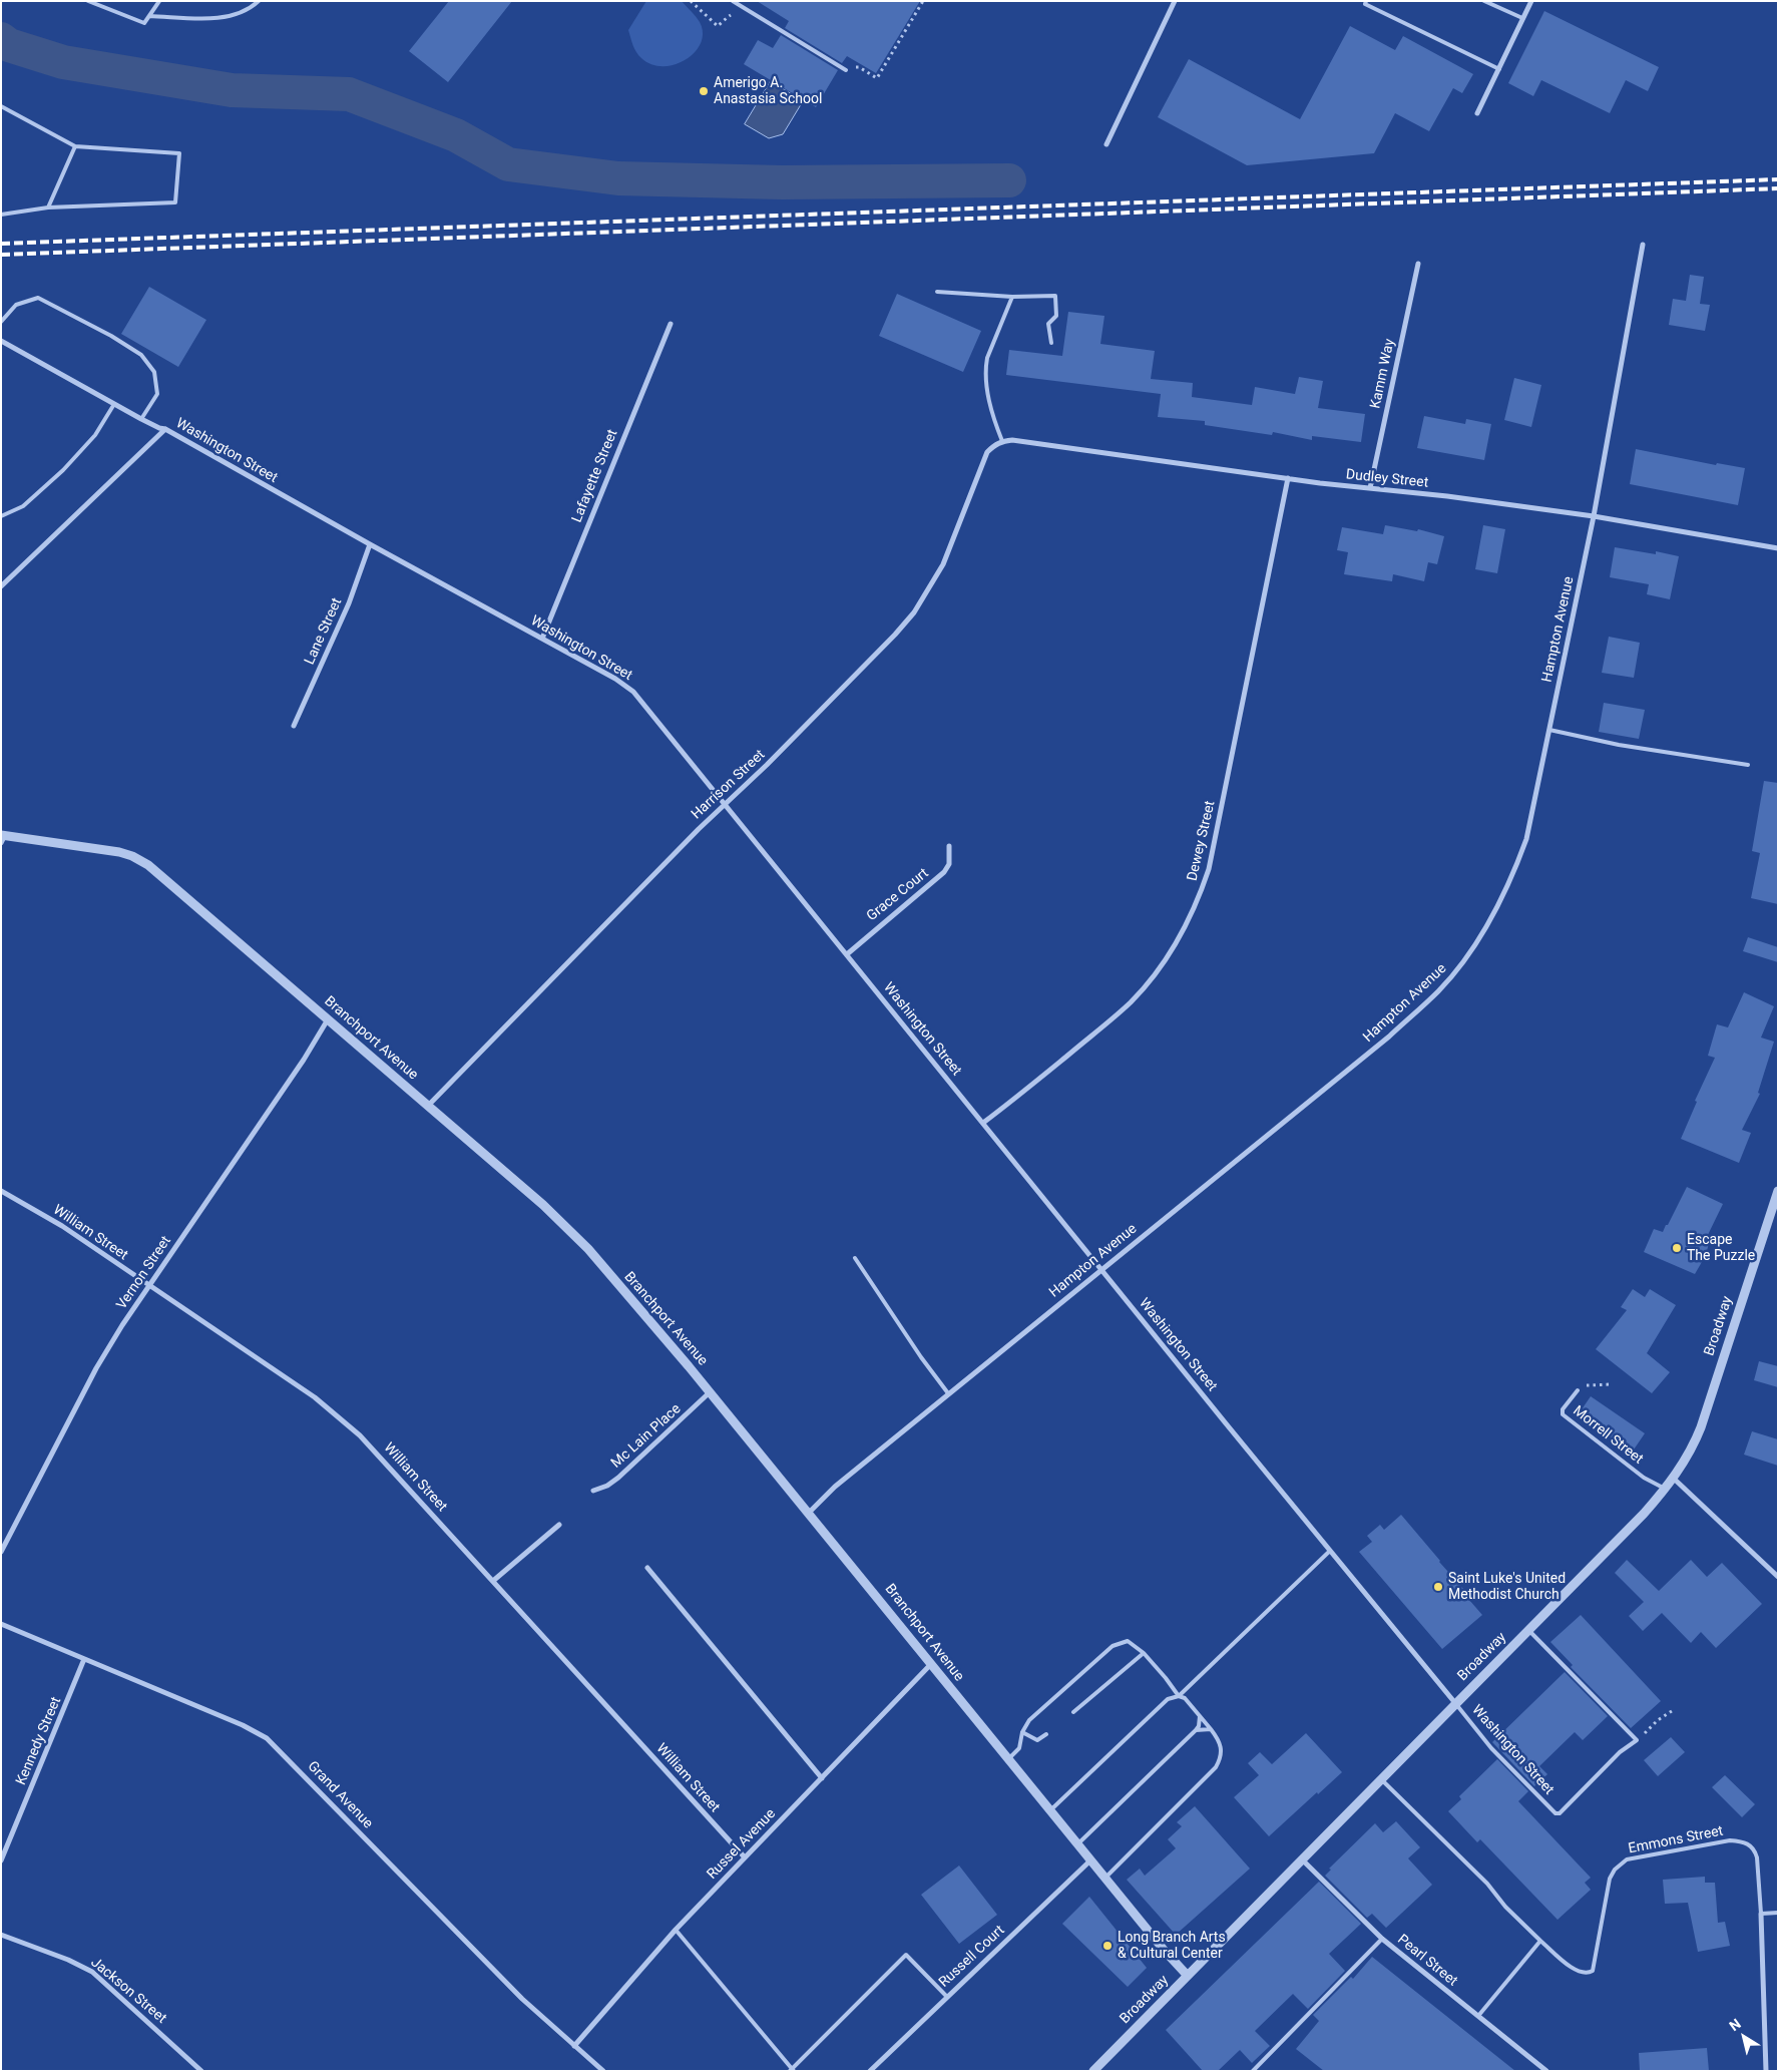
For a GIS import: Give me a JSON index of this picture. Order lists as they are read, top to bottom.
{
  "streets": {
    "street": [
      "Kamm Way",
      "Washington Street",
      "Lafayette Street",
      "Dudley Street",
      "Hampton Avenue",
      "Lane Street",
      "Harrison Street",
      "Dewey Street",
      "Grace Court",
      "Branchport Avenue",
      "William Street",
      "Vernon Street",
      "Broadway",
      "Mc Lain Place",
      "Kennedy Street",
      "Grand Avenue",
      "Emmons Street",
      "Russel Avenue",
      "Russell Court",
      "Pearl Street",
      "Jackson Street"
    ],
    "lane": ["Morrell Street"]
  },
  "crossings": [
    ["Kamm Way", "Dudley Street"],
    ["Washington Street", "Lafayette Street"],
    ["Washington Street", "Hampton Avenue"],
    ["Washington Street", "Lane Street"],
    ["Washington Street", "Harrison Street"],
    ["Washington Street", "Dewey Street"],
    ["Washington Street", "Grace Court"],
    ["Washington Street", "Broadway"],
    ["Dudley Street", "Hampton Avenue"],
    ["Dudley Street", "Harrison Street"],
    ["Dudley Street", "Dewey Street"],
    ["Hampton Avenue", "Branchport Avenue"],
    ["Harrison Street", "Branchport Avenue"],
    ["Branchport Avenue", "Vernon Street"],
    ["Branchport Avenue", "Broadway"],
    ["Branchport Avenue", "Mc Lain Place"],
    ["Branchport Avenue", "Russel Avenue"],
    ["Branchport Avenue", "Russell Court"],
    ["William Street", "Vernon Street"],
    ["William Street", "Russel Avenue"],
    ["Broadway", "Morrell Street"],
    ["Broadway", "Pearl Street"],
    ["Kennedy Street", "Grand Avenue"],
    ["Grand Avenue", "Russel Avenue"]
  ],
  "places": [
    "Amerigo A. Anastasia School",
    "Escape The Puzzle",
    "Saint Luke's United Methodist Church",
    "Long Branch Arts & Cultural Center"
  ],
  "north": "top left"
}
